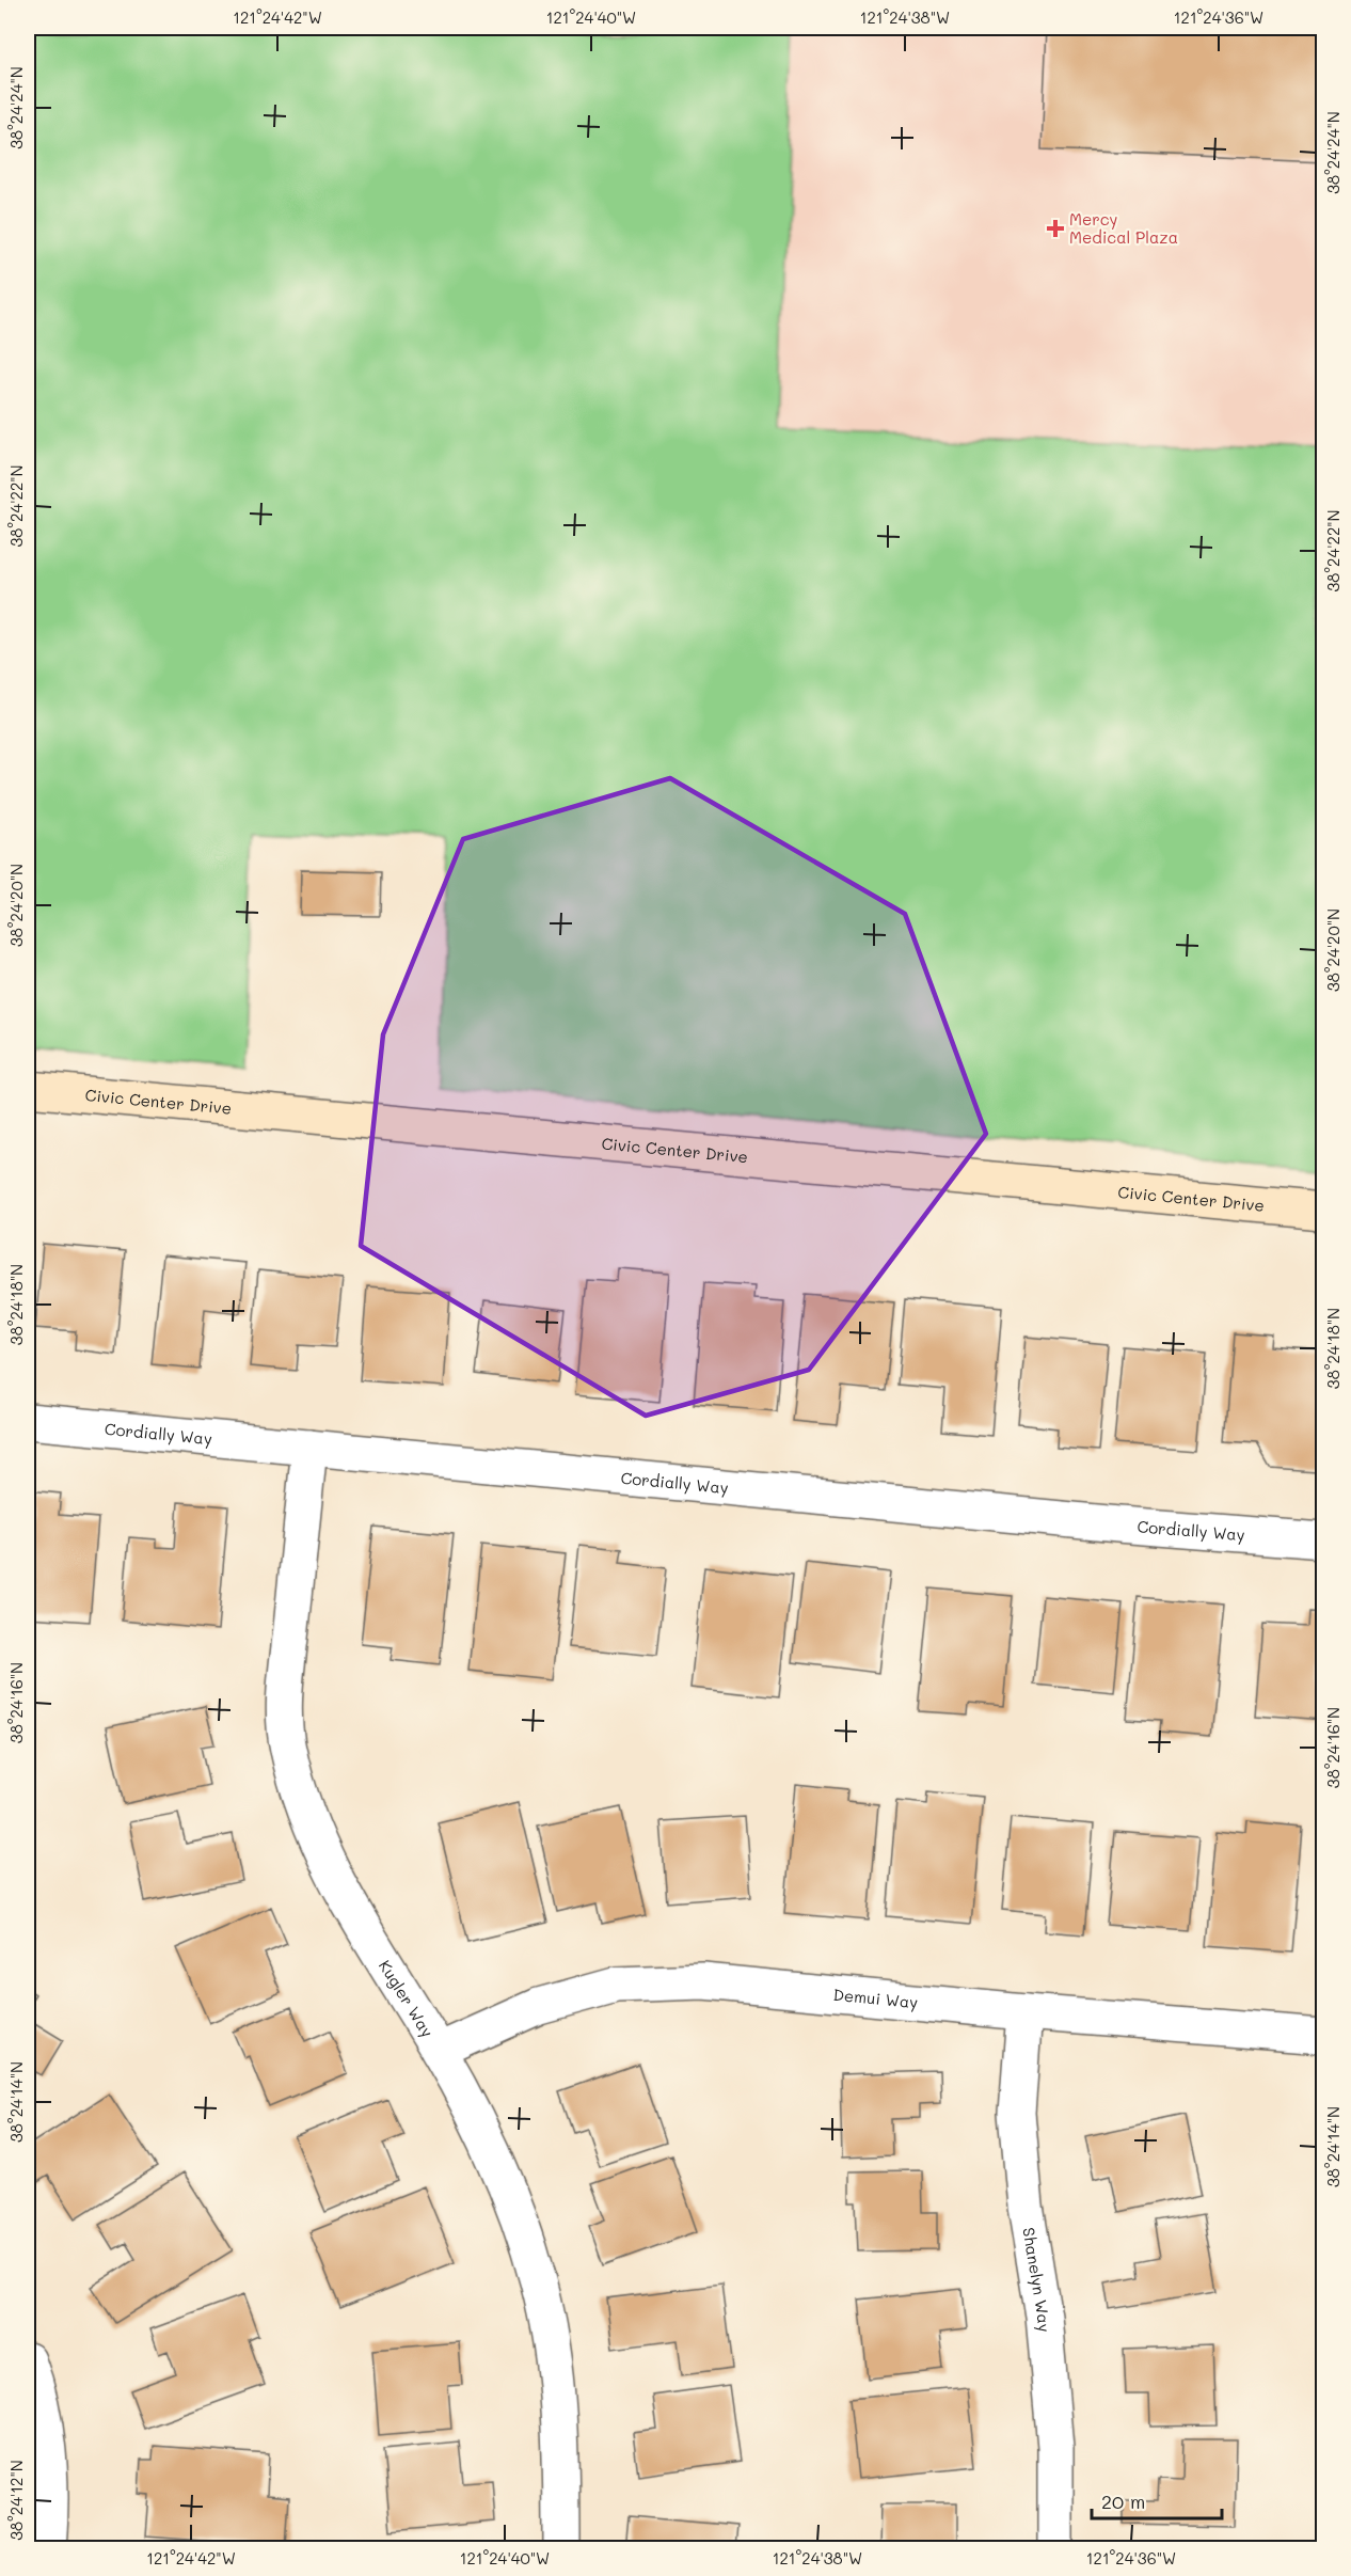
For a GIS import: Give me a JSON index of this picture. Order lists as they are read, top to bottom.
{
  "streets": {
    "street": [
      "Civic Center Drive",
      "Cordially Way",
      "Demui Way",
      "Kugler Way",
      "Shanelyn Way"
    ]
  },
  "crossings": [
    ["Cordially Way", "Kugler Way"],
    ["Demui Way", "Kugler Way"],
    ["Demui Way", "Shanelyn Way"]
  ],
  "places": {
    "health": ["Mercy Medical Plaza"]
  },
  "scale_bar": "20 m",
  "coordinates": [
    "121°24'42\"W",
    "121°24'40\"W",
    "121°24'38\"W",
    "121°24'36\"W",
    "38°24'24\"N",
    "38°24'22\"N",
    "38°24'20\"N",
    "38°24'18\"N",
    "38°24'16\"N",
    "38°24'14\"N",
    "38°24'12\"N"
  ]
}
